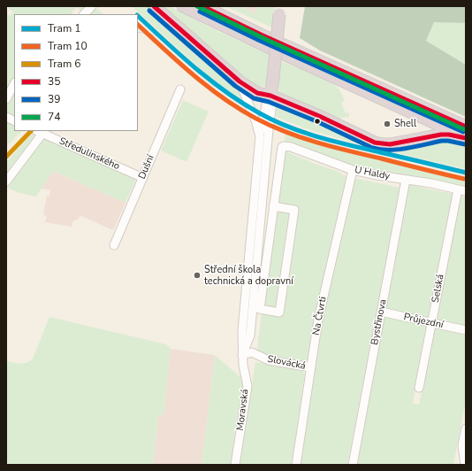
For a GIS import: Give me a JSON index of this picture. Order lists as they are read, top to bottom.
{
  "streets": {
    "street": [
      "Středulinského",
      "Dušní",
      "U Haldy",
      "Selská",
      "Na Čtvrti",
      "Průjezdní",
      "Bystřinova",
      "Slovácká",
      "Moravská"
    ]
  },
  "crossings": [
    ["Středulinského", "Dušní"],
    ["U Haldy", "Selská"],
    ["U Haldy", "Na Čtvrti"],
    ["U Haldy", "Bystřinova"],
    ["Selská", "Průjezdní"],
    ["Na Čtvrti", "Slovácká"],
    ["Průjezdní", "Bystřinova"],
    ["Slovácká", "Moravská"]
  ],
  "places": ["Shell", "Střední škola technická a dopravní"],
  "lines": [
    "transit line 35",
    "transit line 74",
    "transit line 39",
    "tram line 1",
    "tram line 10",
    "tram line 6"
  ],
  "legend": [
    "Tram 1",
    "Tram 10",
    "Tram 6",
    "35",
    "39",
    "74"
  ]
}
